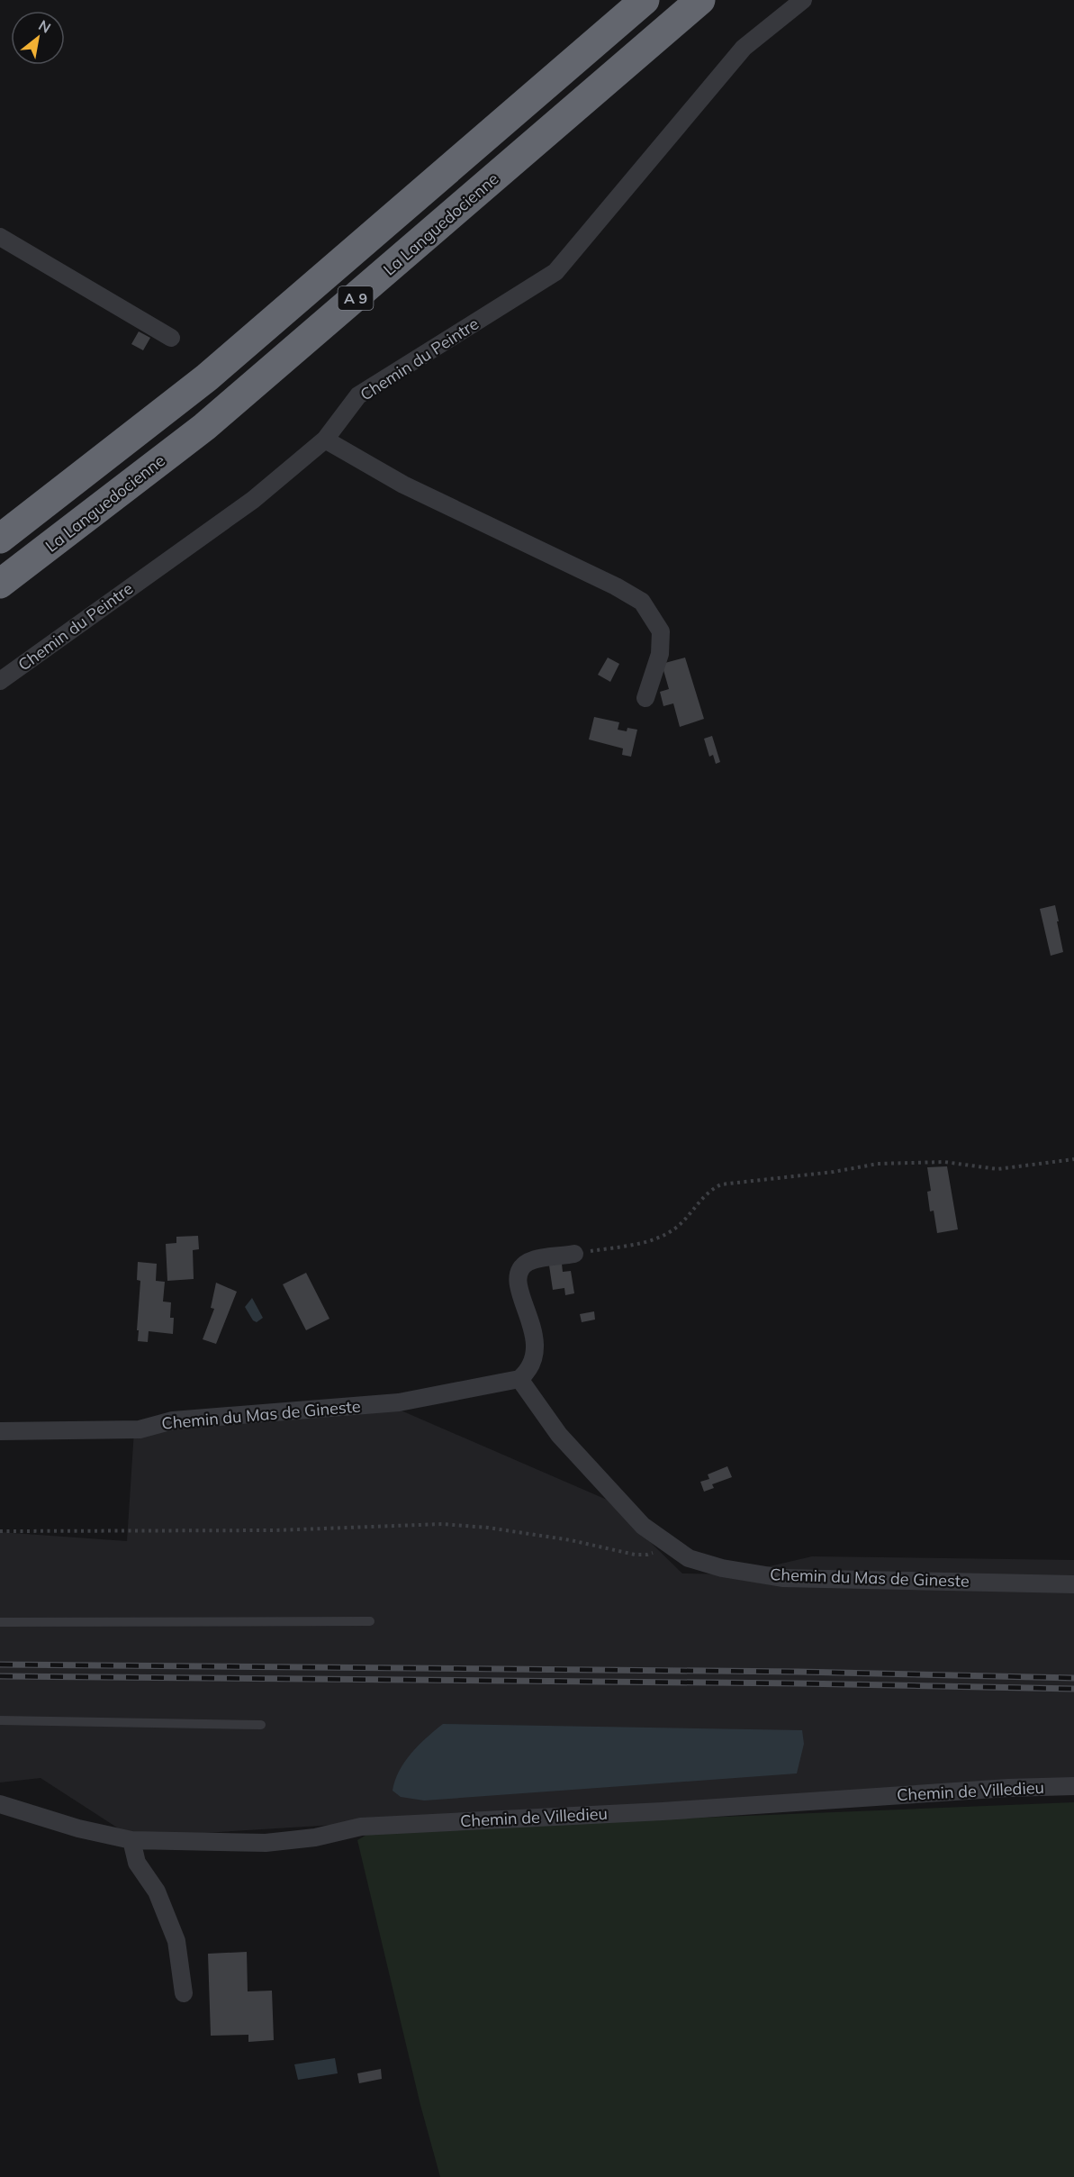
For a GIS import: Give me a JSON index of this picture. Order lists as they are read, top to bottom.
{
  "streets": {
    "highway": ["La Languedocienne", "A 9"],
    "street": ["Chemin du Peintre", "Chemin du Mas de Gineste", "Chemin de Villedieu"]
  },
  "north": "top right"
}
